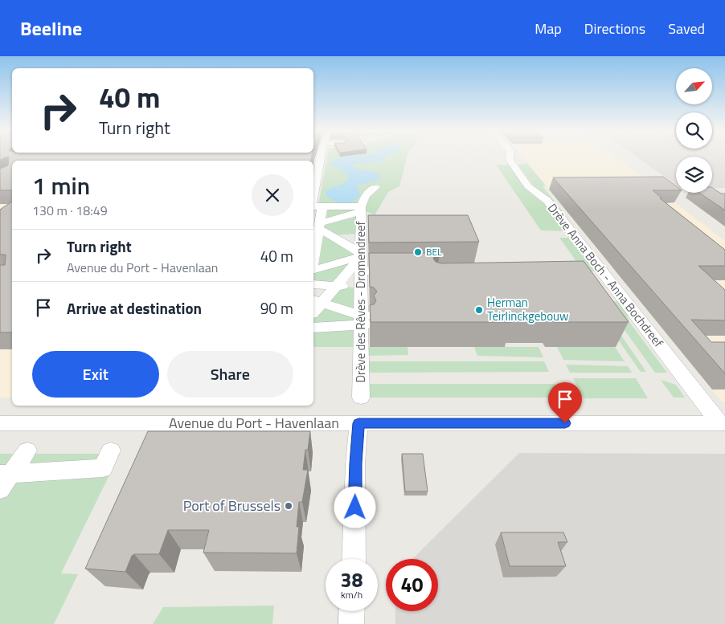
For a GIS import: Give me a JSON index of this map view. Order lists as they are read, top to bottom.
{
  "streets": {
    "street": ["Drève Anna Boch - Anna Bochdreef", "Drève des Rêves - Dromendreef", "Avenue du Port - Havenlaan"]
  },
  "crossings": [
    ["Drève Anna Boch - Anna Bochdreef", "Avenue du Port - Havenlaan"]
  ],
  "places": ["BEL", "Herman Teirlinckgebouw", "Port of Brussels"],
  "north": "top right",
  "page": {
    "header": "Beeline",
    "nav": ["Map", "Directions", "Saved"],
    "turn": ["40 m", "Turn right"],
    "heading": ["1 min", "130 m · 18:49"],
    "list": [
      {
        "name": "Turn right",
        "note": "Avenue du Port - Havenlaan",
        "value": "40 m"
      },
      {
        "name": "Arrive at destination",
        "value": "90 m"
      }
    ],
    "buttons": ["Exit", "Share"],
    "speed": "38 km/h",
    "limit": "40"
  }
}
